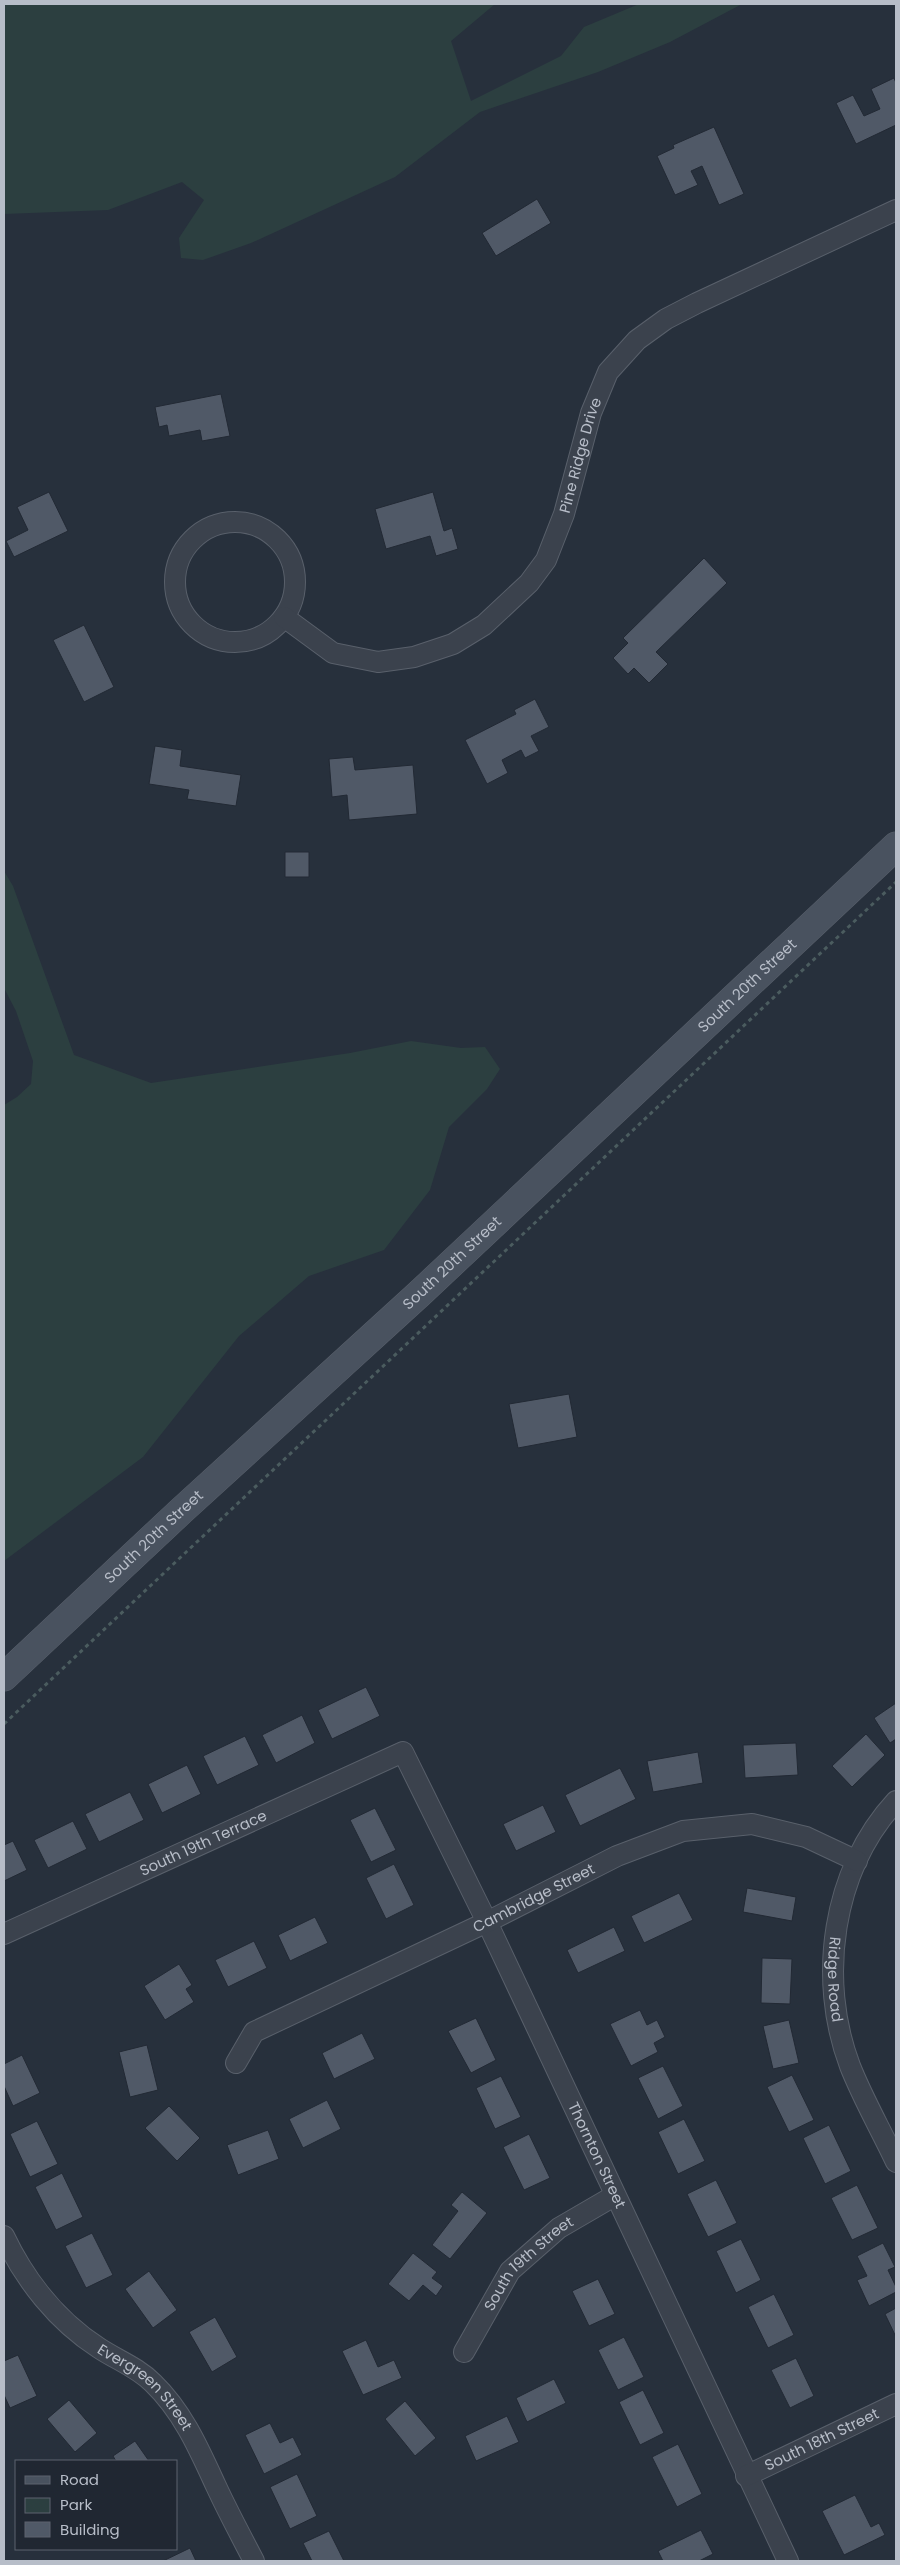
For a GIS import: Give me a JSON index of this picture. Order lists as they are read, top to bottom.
{
  "streets": {
    "main road": ["South 20th Street"],
    "street": [
      "Pine Ridge Drive",
      "South 19th Terrace",
      "Cambridge Street",
      "Ridge Road",
      "Thornton Street",
      "South 19th Street",
      "Evergreen Street",
      "South 18th Street"
    ]
  },
  "crossings": [
    ["South 19th Terrace", "Thornton Street"],
    ["Cambridge Street", "Ridge Road"],
    ["Cambridge Street", "Thornton Street"],
    ["Thornton Street", "South 19th Street"],
    ["Thornton Street", "South 18th Street"]
  ],
  "legend": ["Road", "Park", "Building"]
}
